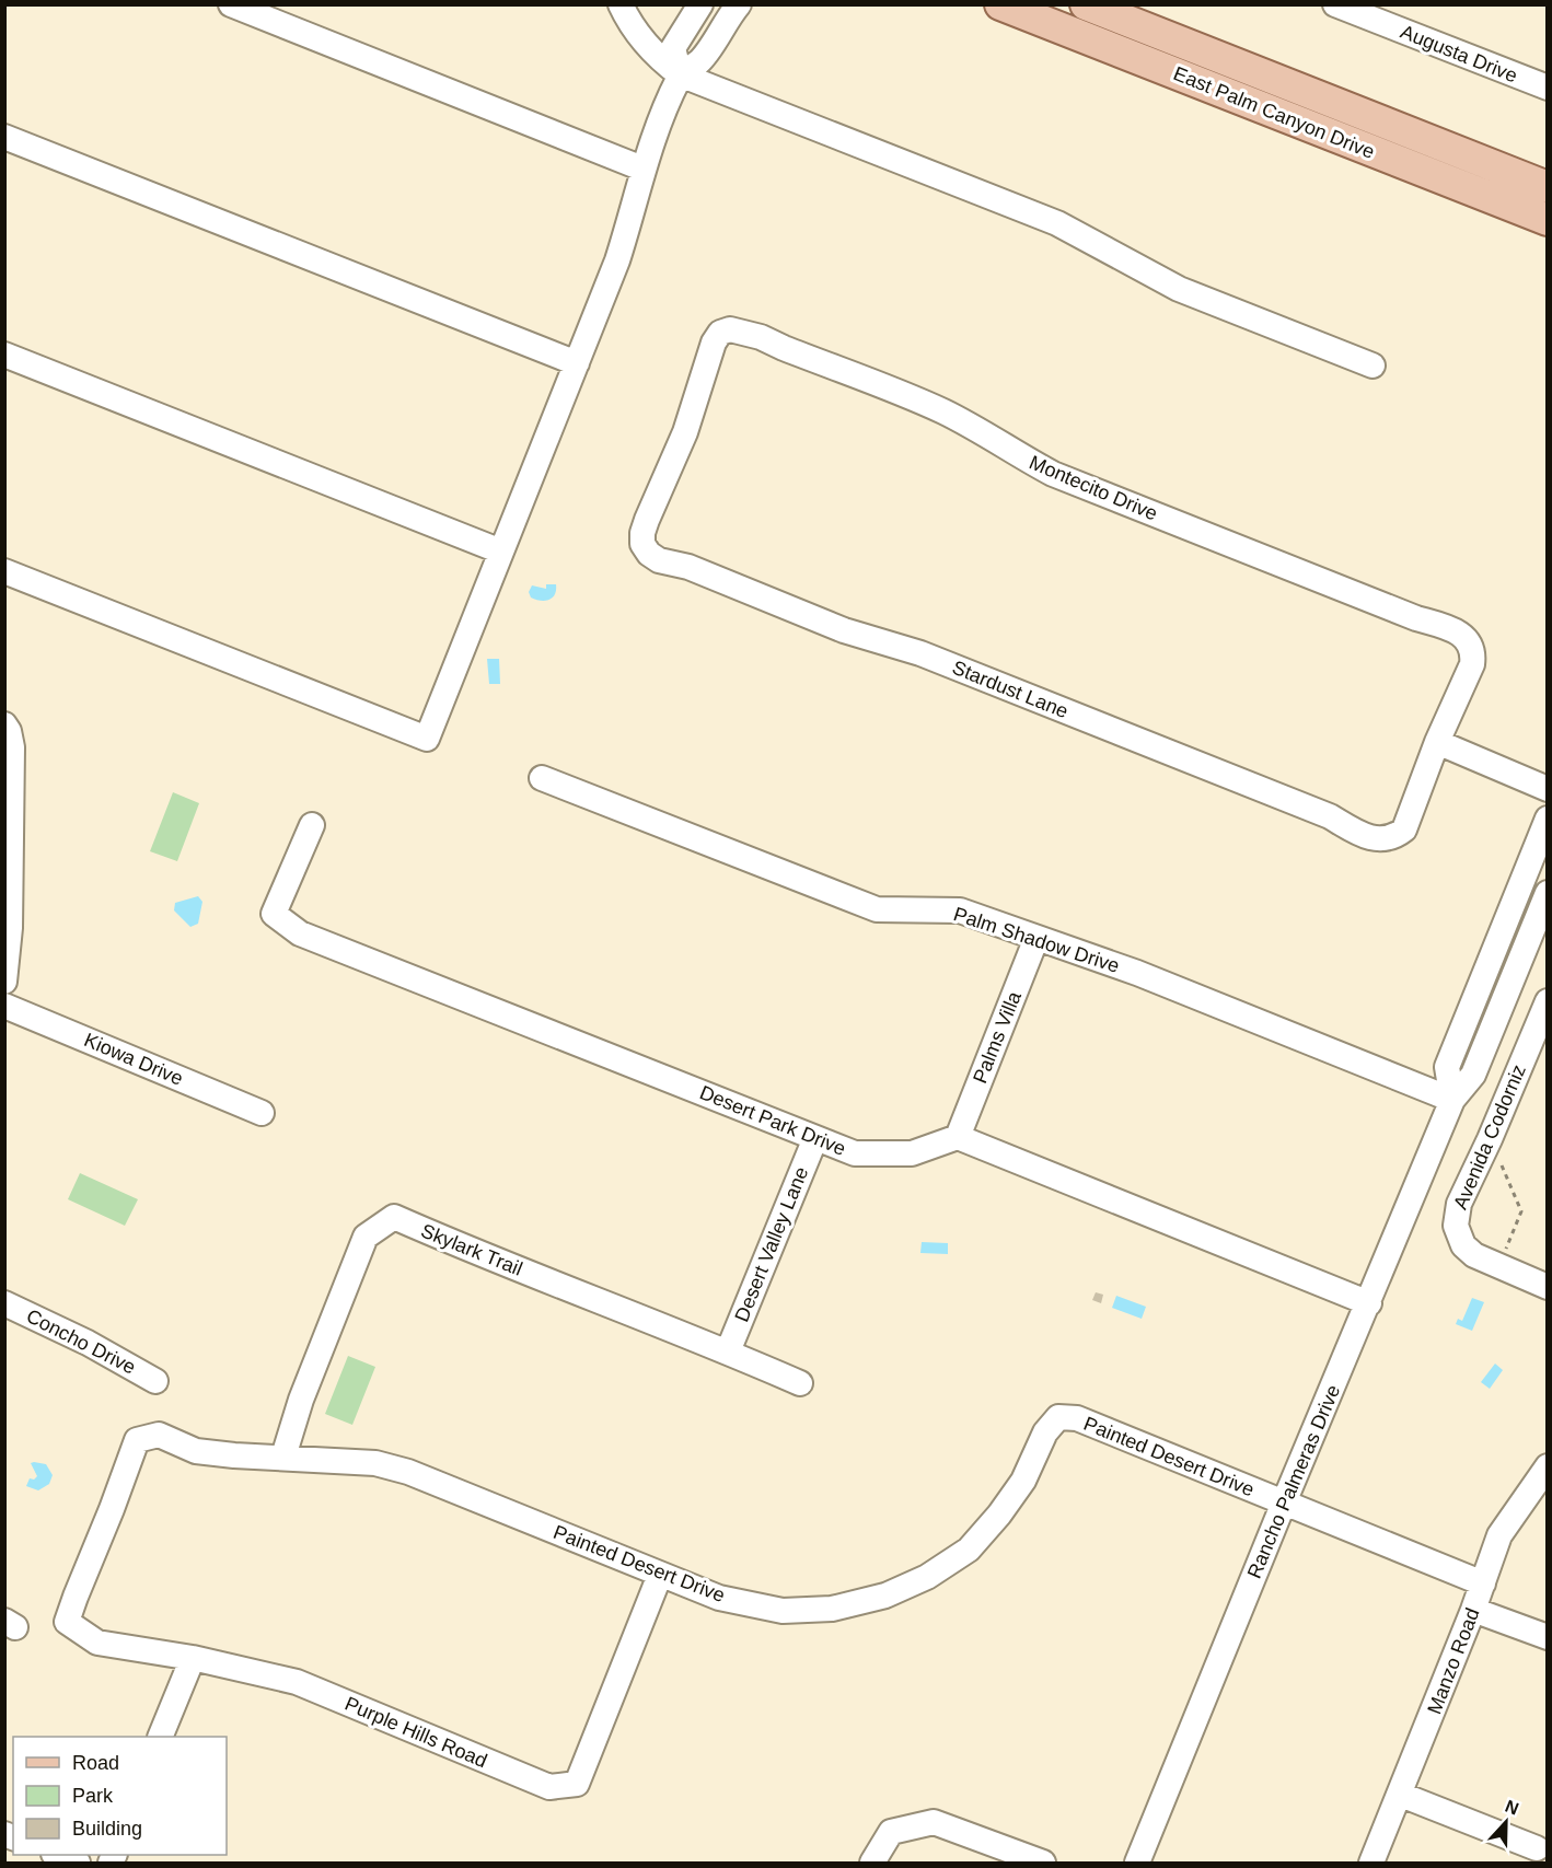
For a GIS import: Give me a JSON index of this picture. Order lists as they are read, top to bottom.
{
  "streets": {
    "main road": ["East Palm Canyon Drive"],
    "street": [
      "Augusta Drive",
      "Montecito Drive",
      "Stardust Lane",
      "Palm Shadow Drive",
      "Palms Villa",
      "Kiowa Drive",
      "Desert Park Drive",
      "Avenida Codorniz",
      "Desert Valley Lane",
      "Skylark Trail",
      "Concho Drive",
      "Painted Desert Drive",
      "Rancho Palmeras Drive",
      "Manzo Road",
      "Purple Hills Road"
    ]
  },
  "crossings": [
    ["Montecito Drive", "Stardust Lane"],
    ["Palm Shadow Drive", "Palms Villa"],
    ["Palm Shadow Drive", "Rancho Palmeras Drive"],
    ["Palms Villa", "Desert Park Drive"],
    ["Desert Park Drive", "Desert Valley Lane"],
    ["Desert Valley Lane", "Skylark Trail"],
    ["Skylark Trail", "Painted Desert Drive"],
    ["Painted Desert Drive", "Rancho Palmeras Drive"],
    ["Painted Desert Drive", "Manzo Road"],
    ["Painted Desert Drive", "Purple Hills Road"]
  ],
  "legend": ["Road", "Park", "Building"],
  "north": "top"
}
